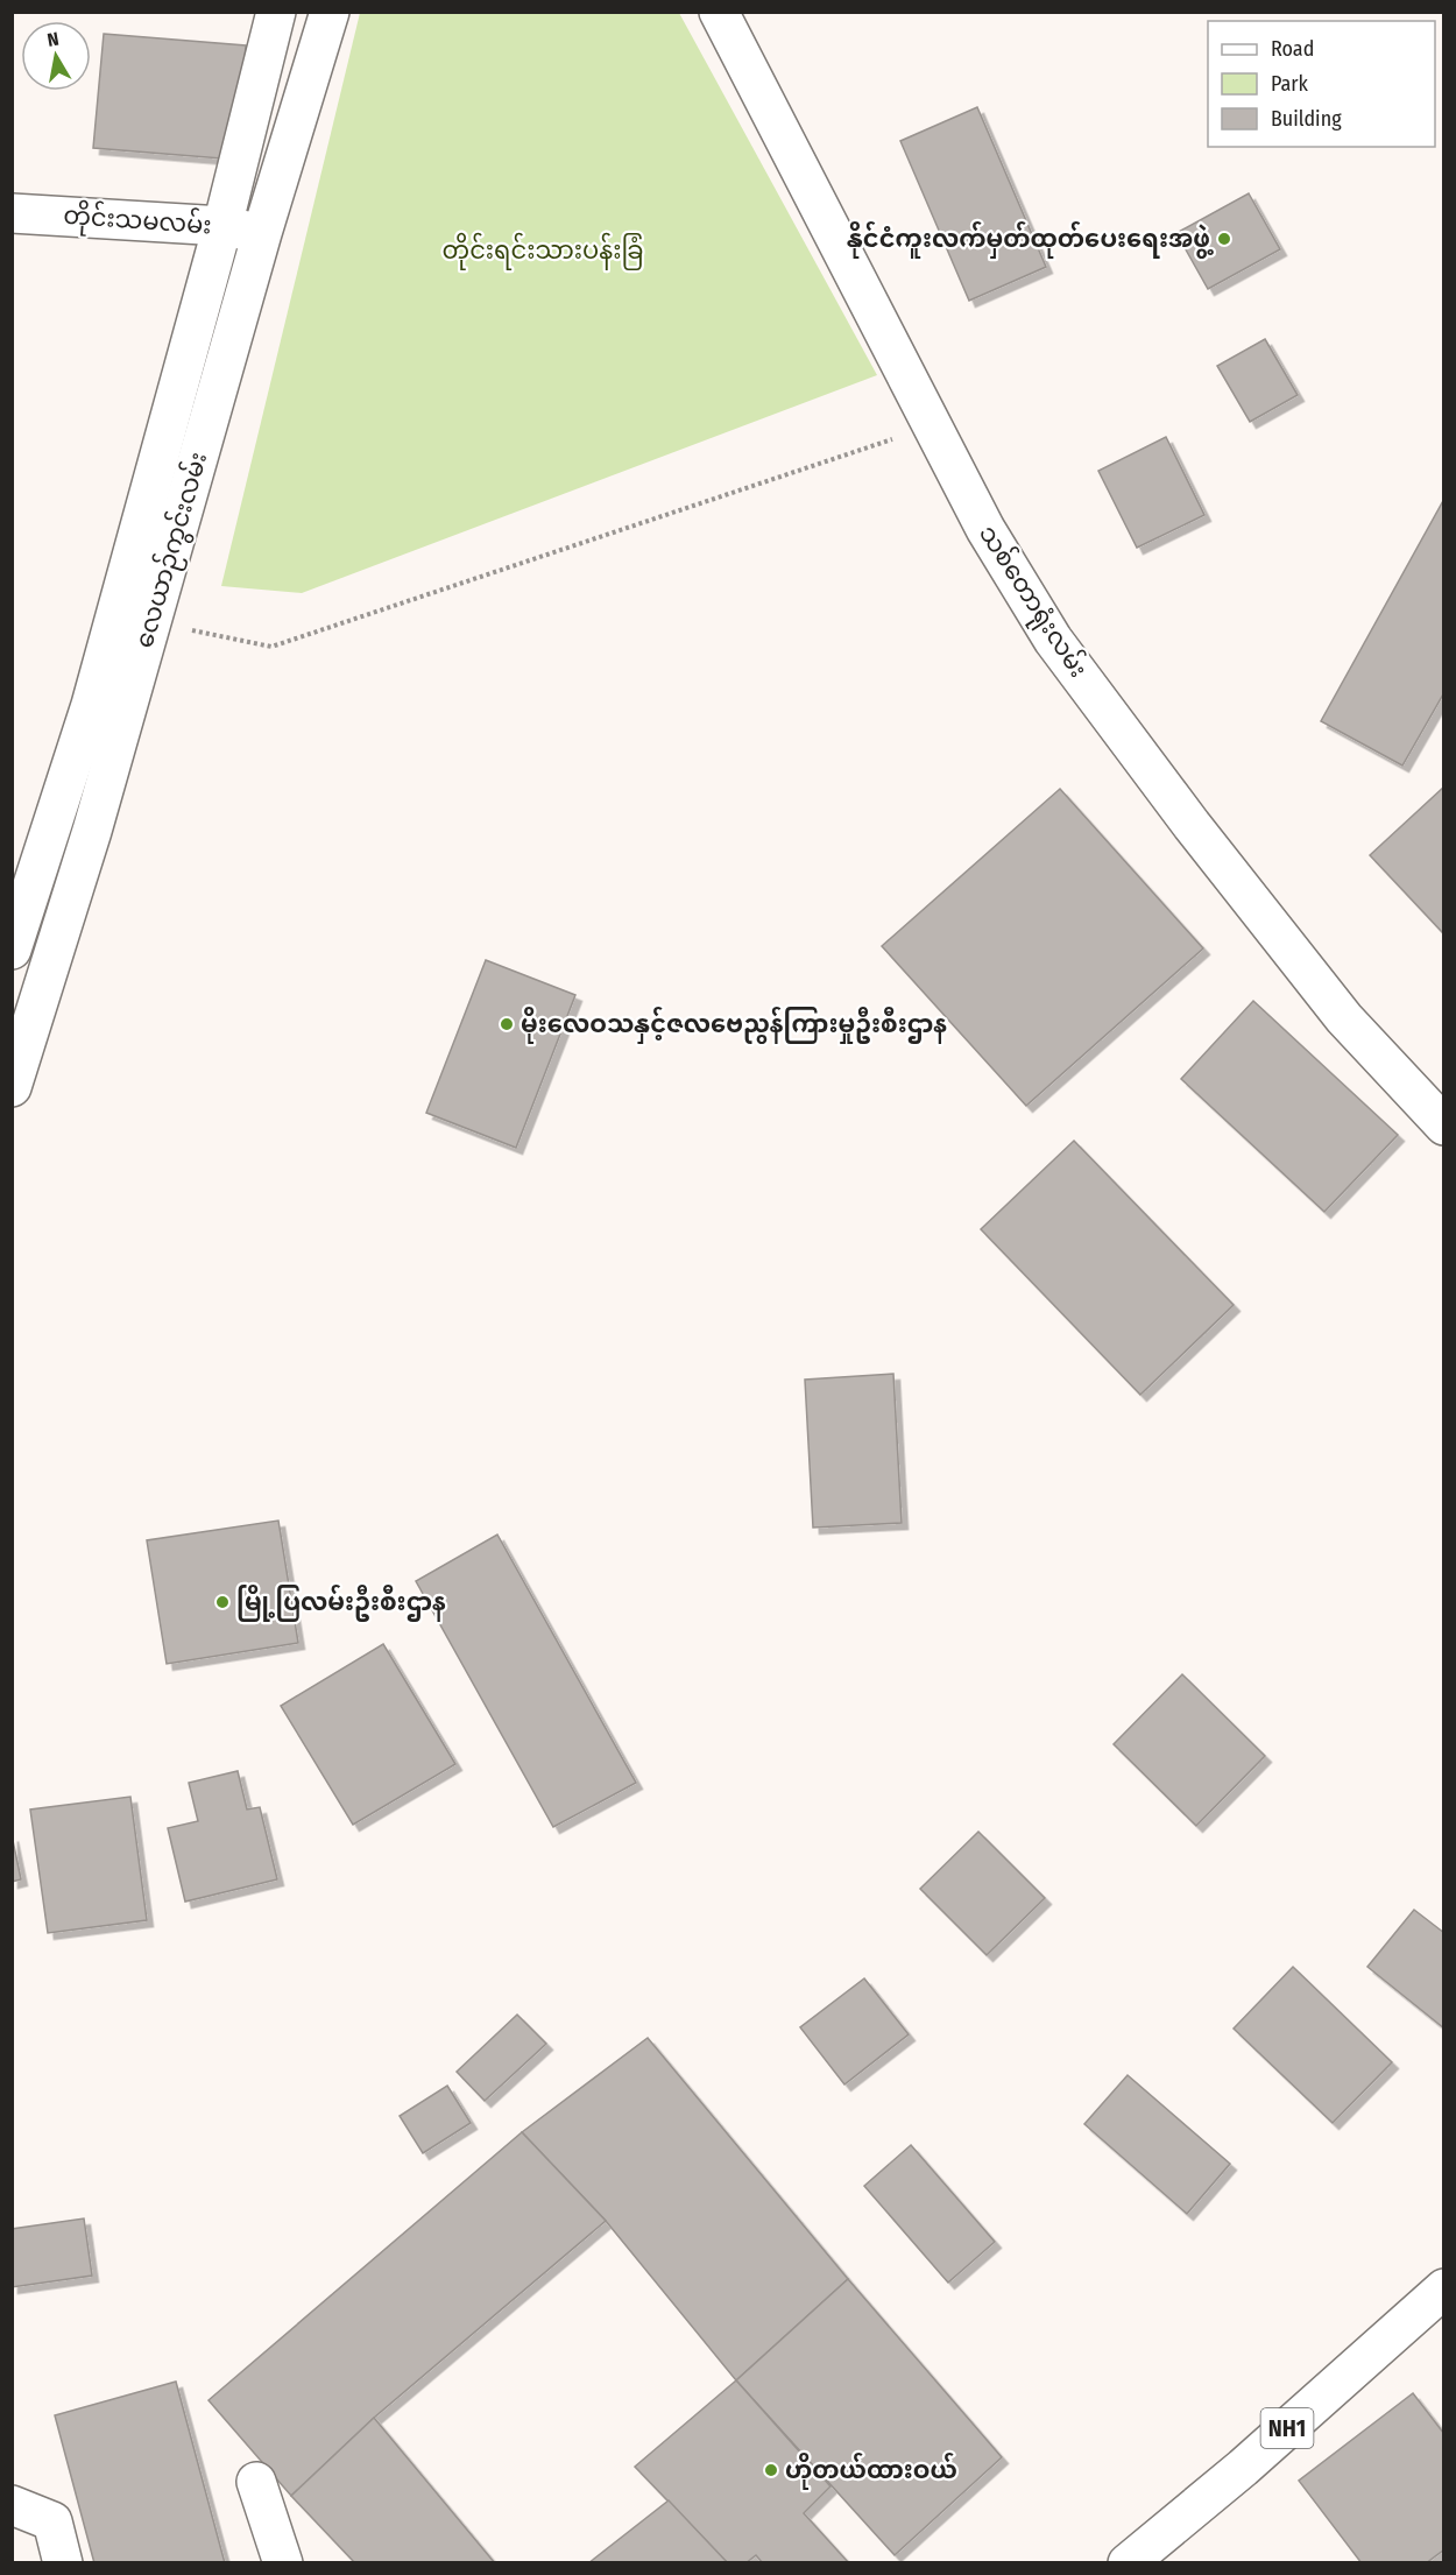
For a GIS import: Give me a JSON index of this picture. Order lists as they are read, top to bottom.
{
  "streets": {
    "main road": [
      "တိုင်းသမလမ်း",
      "လေယာဉ်ကွင်းလမ်း",
      "သစ်တောရုံးလမ်း",
      "NH1"
    ]
  },
  "crossings": [
    ["တိုင်းသမလမ်း", "လေယာဉ်ကွင်းလမ်း"]
  ],
  "parks": ["တိုင်းရင်းသားပန်းခြံ"],
  "places": [
    "နိုင်ငံကူးလက်မှတ်ထုတ်ပေးရေးအဖွဲ့",
    "မိုးလေဝသနှင့်ဇလဗေညွန်ကြားမှုဦးစီးဌာန",
    "မြို့ပြလမ်းဦးစီးဌာန",
    "ဟိုတယ်ထားဝယ်"
  ],
  "legend": ["Road", "Park", "Building"],
  "north": "top"
}
